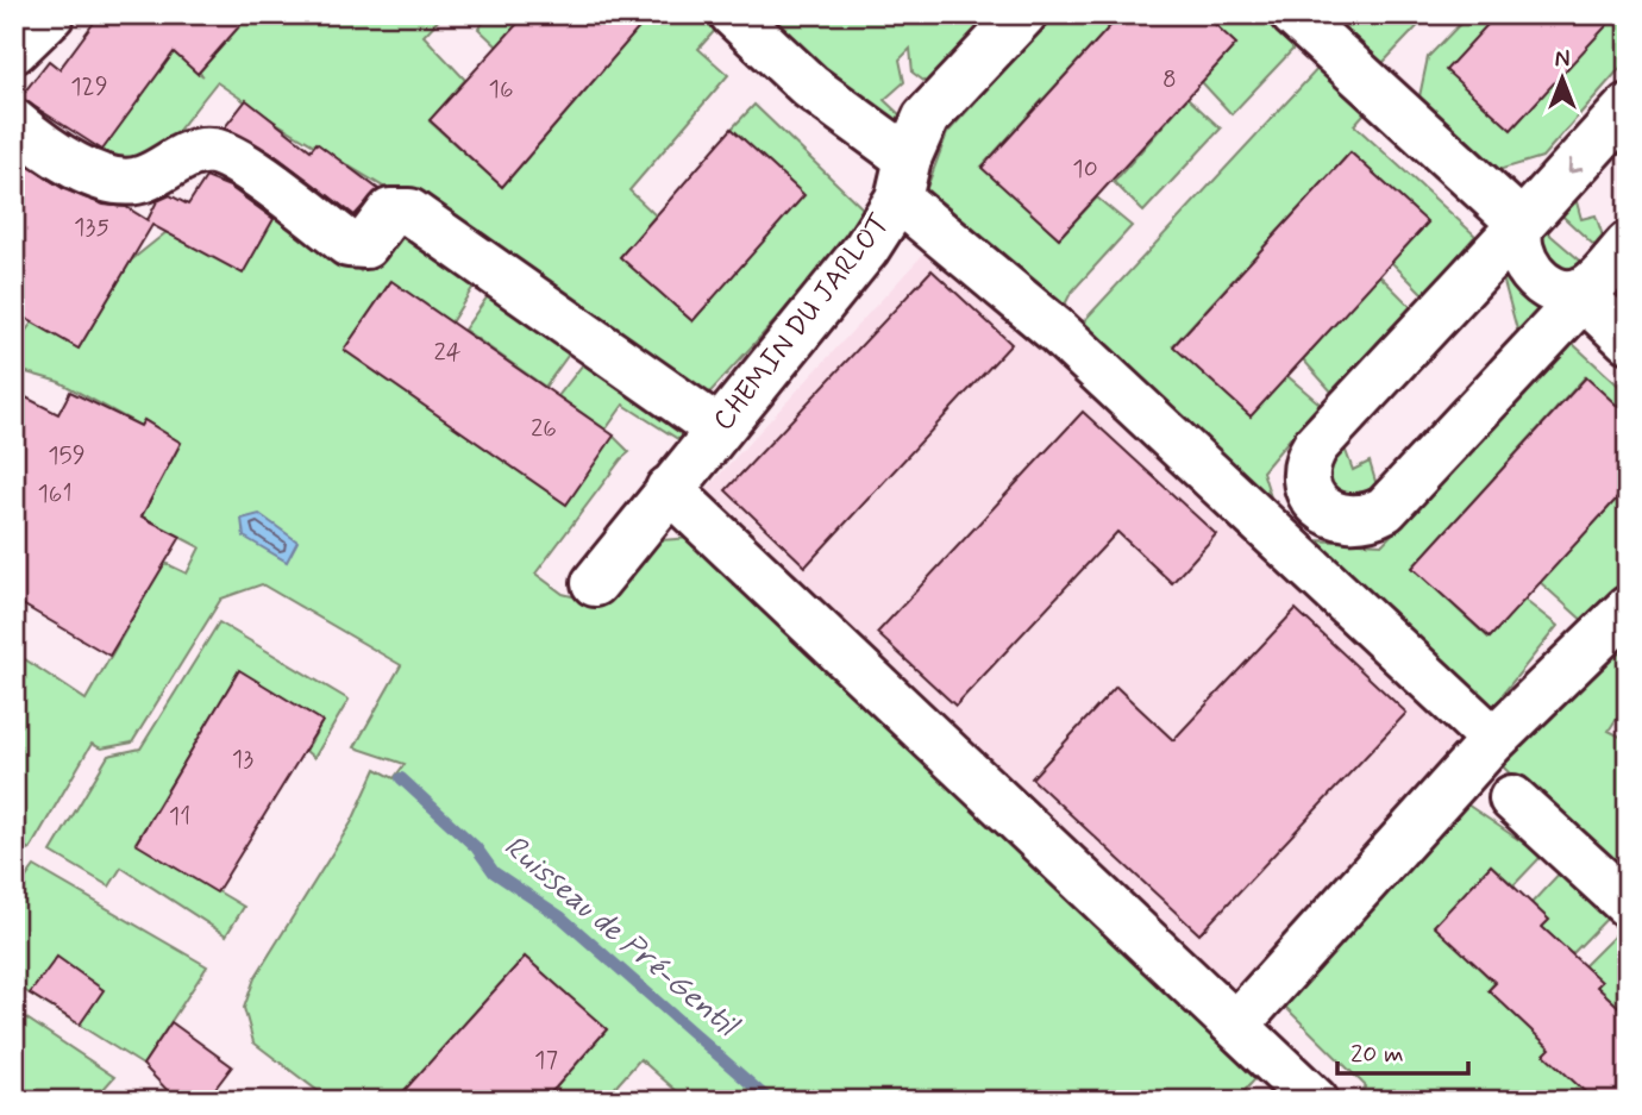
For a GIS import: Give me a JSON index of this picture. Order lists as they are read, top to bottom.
{
  "streets": {
    "street": ["CHEMIN DU JARLOT"]
  },
  "water": ["Ruisseau de Pré-Gentil"],
  "house_numbers": [
    "8",
    "129",
    "16",
    "10",
    "135",
    "24",
    "26",
    "159",
    "161",
    "13",
    "11",
    "17"
  ],
  "scale_bar": "20 m",
  "north": "top"
}
